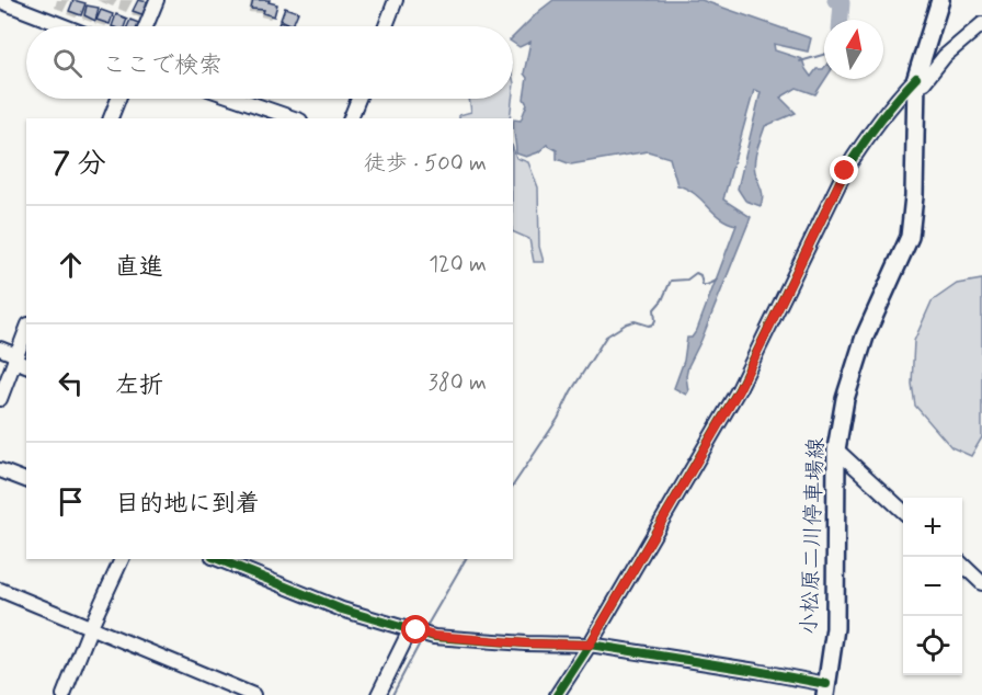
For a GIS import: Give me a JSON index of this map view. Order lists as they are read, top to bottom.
{
  "streets": {
    "main road": ["小松原二川停車場線"]
  },
  "north": "top",
  "page": {
    "search": "ここで検索",
    "heading": ["7 分", "徒歩 · 500 m"],
    "list": [
      ["直進", "120 m"],
      ["左折", "380 m"],
      "目的地に到着"
    ],
    "map_buttons": ["+", "−"]
  }
}
